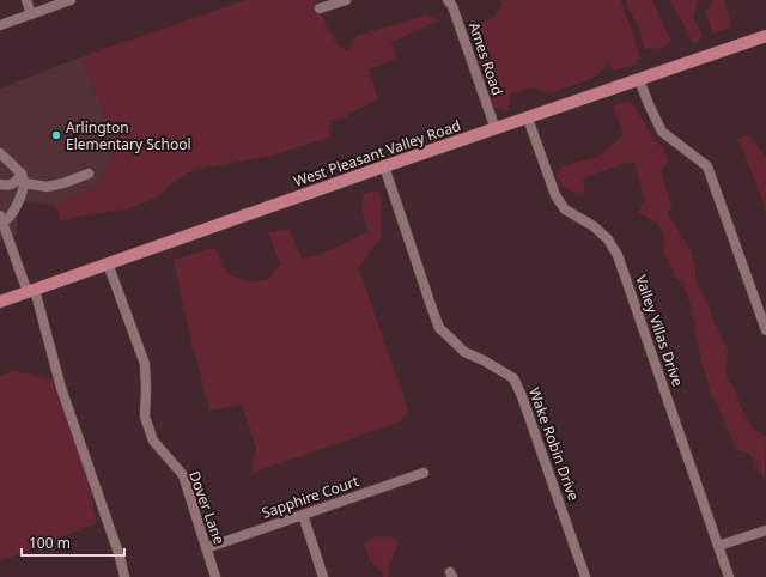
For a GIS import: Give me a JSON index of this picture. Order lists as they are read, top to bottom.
{
  "streets": {
    "main road": ["West Pleasant Valley Road"],
    "street": [
      "Ames Road",
      "Valley Villas Drive",
      "Wake Robin Drive",
      "Sapphire Court",
      "Dover Lane"
    ]
  },
  "crossings": [
    ["Ames Road", "West Pleasant Valley Road"],
    ["West Pleasant Valley Road", "Valley Villas Drive"],
    ["West Pleasant Valley Road", "Wake Robin Drive"],
    ["West Pleasant Valley Road", "Dover Lane"],
    ["Sapphire Court", "Dover Lane"]
  ],
  "places": ["Arlington Elementary School"],
  "scale_bar": "100 m"
}
